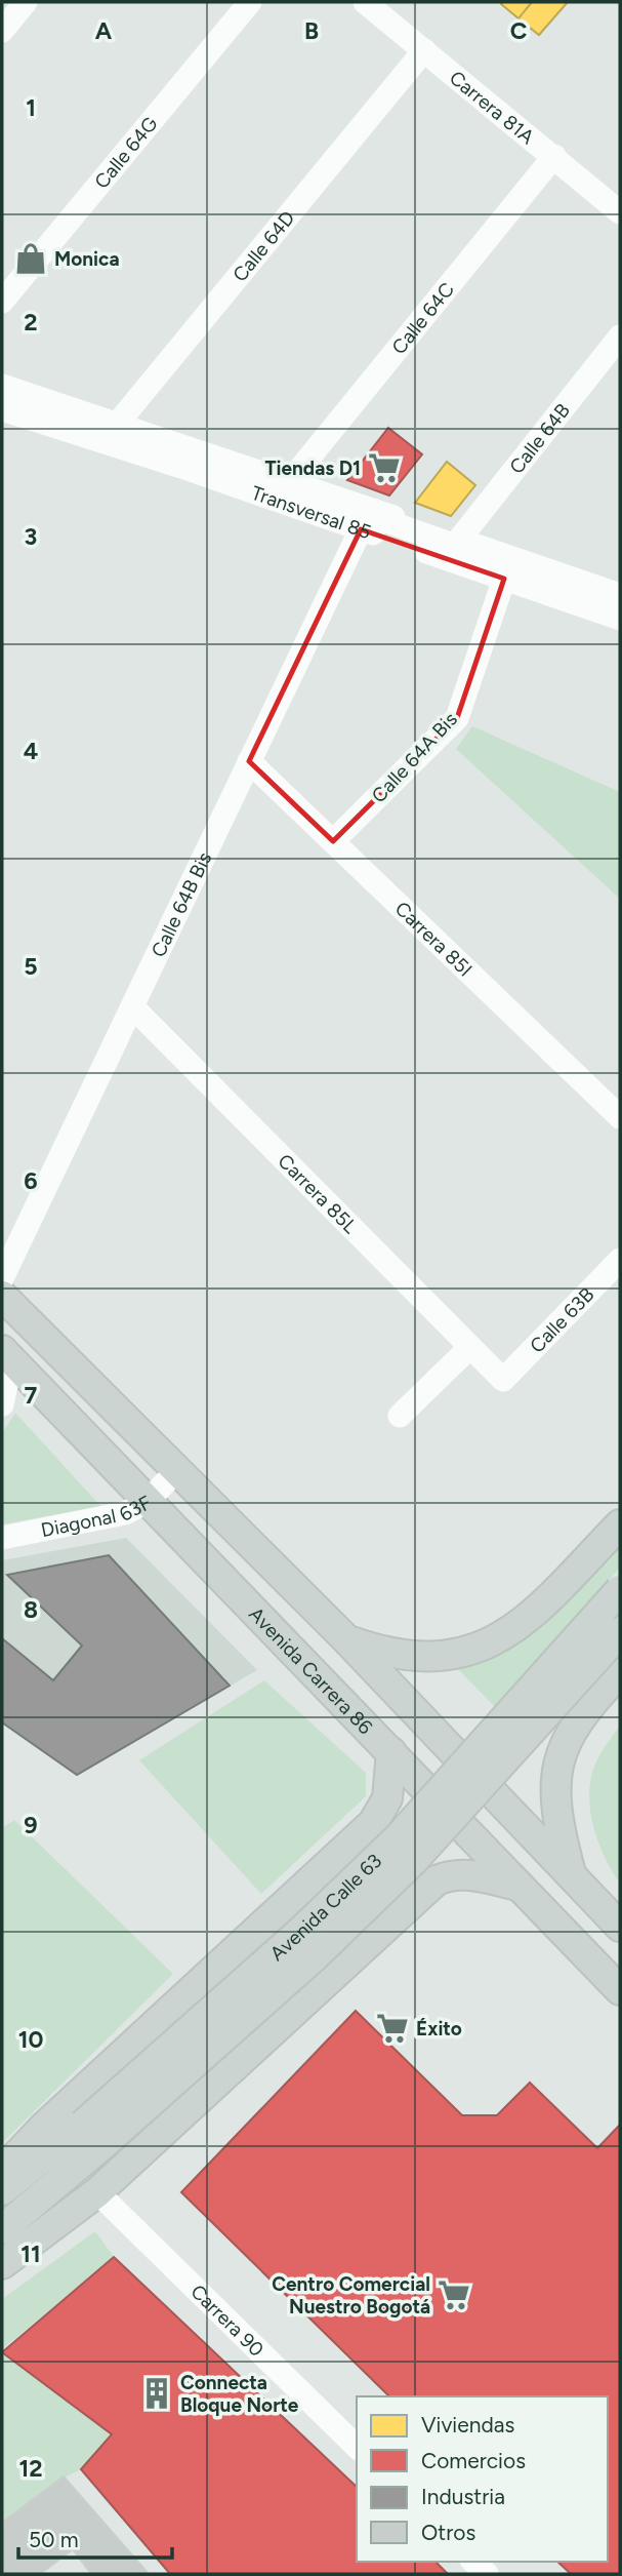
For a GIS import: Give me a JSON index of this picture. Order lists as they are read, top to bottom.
{
  "streets": {
    "main road": ["Avenida Carrera 86", "Avenida Calle 63"],
    "street": [
      "Carrera 81A",
      "Calle 64G",
      "Calle 64D",
      "Calle 64C",
      "Calle 64B",
      "Transversal 85",
      "Calle 64A Bis",
      "Calle 64B Bis",
      "Carrera 85I",
      "Carrera 85L",
      "Calle 63B",
      "Diagonal 63F",
      "Carrera 90"
    ]
  },
  "crossings": [
    ["Carrera 81A", "Calle 64D"],
    ["Carrera 81A", "Calle 64C"],
    ["Calle 64D", "Transversal 85"],
    ["Calle 64C", "Transversal 85"],
    ["Calle 64B", "Transversal 85"],
    ["Transversal 85", "Calle 64A Bis"],
    ["Transversal 85", "Calle 64B Bis"],
    ["Calle 64A Bis", "Carrera 85I"],
    ["Calle 64B Bis", "Carrera 85I"],
    ["Calle 64B Bis", "Carrera 85L"],
    ["Carrera 85L", "Calle 63B"],
    ["Diagonal 63F", "Avenida Carrera 86"]
  ],
  "places": {
    "shop": ["Monica"],
    "supermarket": ["Tiendas D1", "Éxito", "Centro Comercial Nuestro Bogotá"],
    "building": ["Connecta Bloque Norte"]
  },
  "legend": [
    "Viviendas",
    "Comercios",
    "Industria",
    "Otros"
  ],
  "scale_bar": "50 m",
  "grid": {
    "columns": ["A", "B", "C"],
    "rows": [
      "1",
      "2",
      "3",
      "4",
      "5",
      "6",
      "7",
      "8",
      "9",
      "10",
      "11",
      "12"
    ]
  }
}
